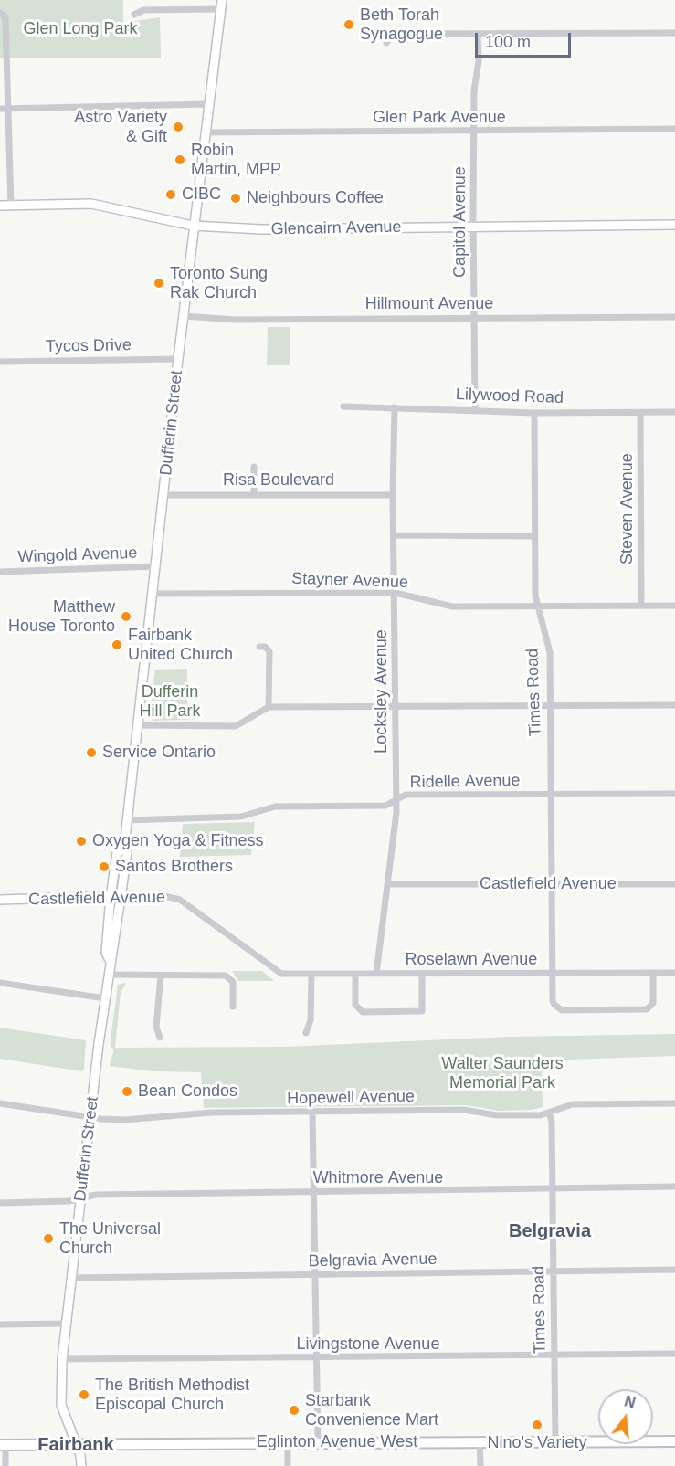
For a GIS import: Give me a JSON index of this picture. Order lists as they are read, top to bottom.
{
  "streets": {
    "main road": [
      "Glencairn Avenue",
      "Dufferin Street",
      "Castlefield Avenue",
      "Eglinton Avenue West"
    ],
    "street": [
      "Glen Park Avenue",
      "Capitol Avenue",
      "Hillmount Avenue",
      "Tycos Drive",
      "Lilywood Road",
      "Risa Boulevard",
      "Steven Avenue",
      "Wingold Avenue",
      "Stayner Avenue",
      "Locksley Avenue",
      "Times Road",
      "Ridelle Avenue",
      "Roselawn Avenue",
      "Hopewell Avenue",
      "Whitmore Avenue",
      "Belgravia Avenue",
      "Livingstone Avenue"
    ]
  },
  "crossings": [
    ["Glen Park Avenue", "Capitol Avenue"],
    ["Glen Park Avenue", "Dufferin Street"],
    ["Capitol Avenue", "Glencairn Avenue"],
    ["Capitol Avenue", "Hillmount Avenue"],
    ["Capitol Avenue", "Lilywood Road"],
    ["Glencairn Avenue", "Dufferin Street"],
    ["Hillmount Avenue", "Dufferin Street"],
    ["Tycos Drive", "Dufferin Street"],
    ["Lilywood Road", "Steven Avenue"],
    ["Lilywood Road", "Locksley Avenue"],
    ["Lilywood Road", "Times Road"],
    ["Dufferin Street", "Risa Boulevard"],
    ["Dufferin Street", "Wingold Avenue"],
    ["Dufferin Street", "Stayner Avenue"],
    ["Dufferin Street", "Ridelle Avenue"],
    ["Dufferin Street", "Castlefield Avenue"],
    ["Dufferin Street", "Hopewell Avenue"],
    ["Dufferin Street", "Whitmore Avenue"],
    ["Dufferin Street", "Belgravia Avenue"],
    ["Dufferin Street", "Livingstone Avenue"],
    ["Dufferin Street", "Eglinton Avenue West"],
    ["Risa Boulevard", "Locksley Avenue"],
    ["Steven Avenue", "Stayner Avenue"],
    ["Stayner Avenue", "Locksley Avenue"],
    ["Stayner Avenue", "Times Road"],
    ["Locksley Avenue", "Ridelle Avenue"],
    ["Locksley Avenue", "Castlefield Avenue"],
    ["Locksley Avenue", "Roselawn Avenue"],
    ["Times Road", "Ridelle Avenue"],
    ["Times Road", "Castlefield Avenue"],
    ["Times Road", "Roselawn Avenue"],
    ["Times Road", "Hopewell Avenue"],
    ["Times Road", "Whitmore Avenue"],
    ["Times Road", "Belgravia Avenue"],
    ["Times Road", "Livingstone Avenue"],
    ["Times Road", "Eglinton Avenue West"],
    ["Castlefield Avenue", "Roselawn Avenue"]
  ],
  "districts": ["Belgravia", "Fairbank"],
  "parks": ["Glen Long Park", "Dufferin Hill Park", "Walter Saunders Memorial Park"],
  "places": [
    "Beth Torah Synagogue",
    "Astro Variety & Gift",
    "Robin Martin, MPP",
    "CIBC",
    "Neighbours Coffee",
    "Toronto Sung Rak Church",
    "Matthew House Toronto",
    "Fairbank United Church",
    "Service Ontario",
    "Oxygen Yoga & Fitness",
    "Santos Brothers",
    "Bean Condos",
    "The Universal Church",
    "The British Methodist Episcopal Church",
    "Starbank Convenience Mart",
    "Nino's Variety"
  ],
  "scale_bar": "100 m",
  "north": "top"
}
